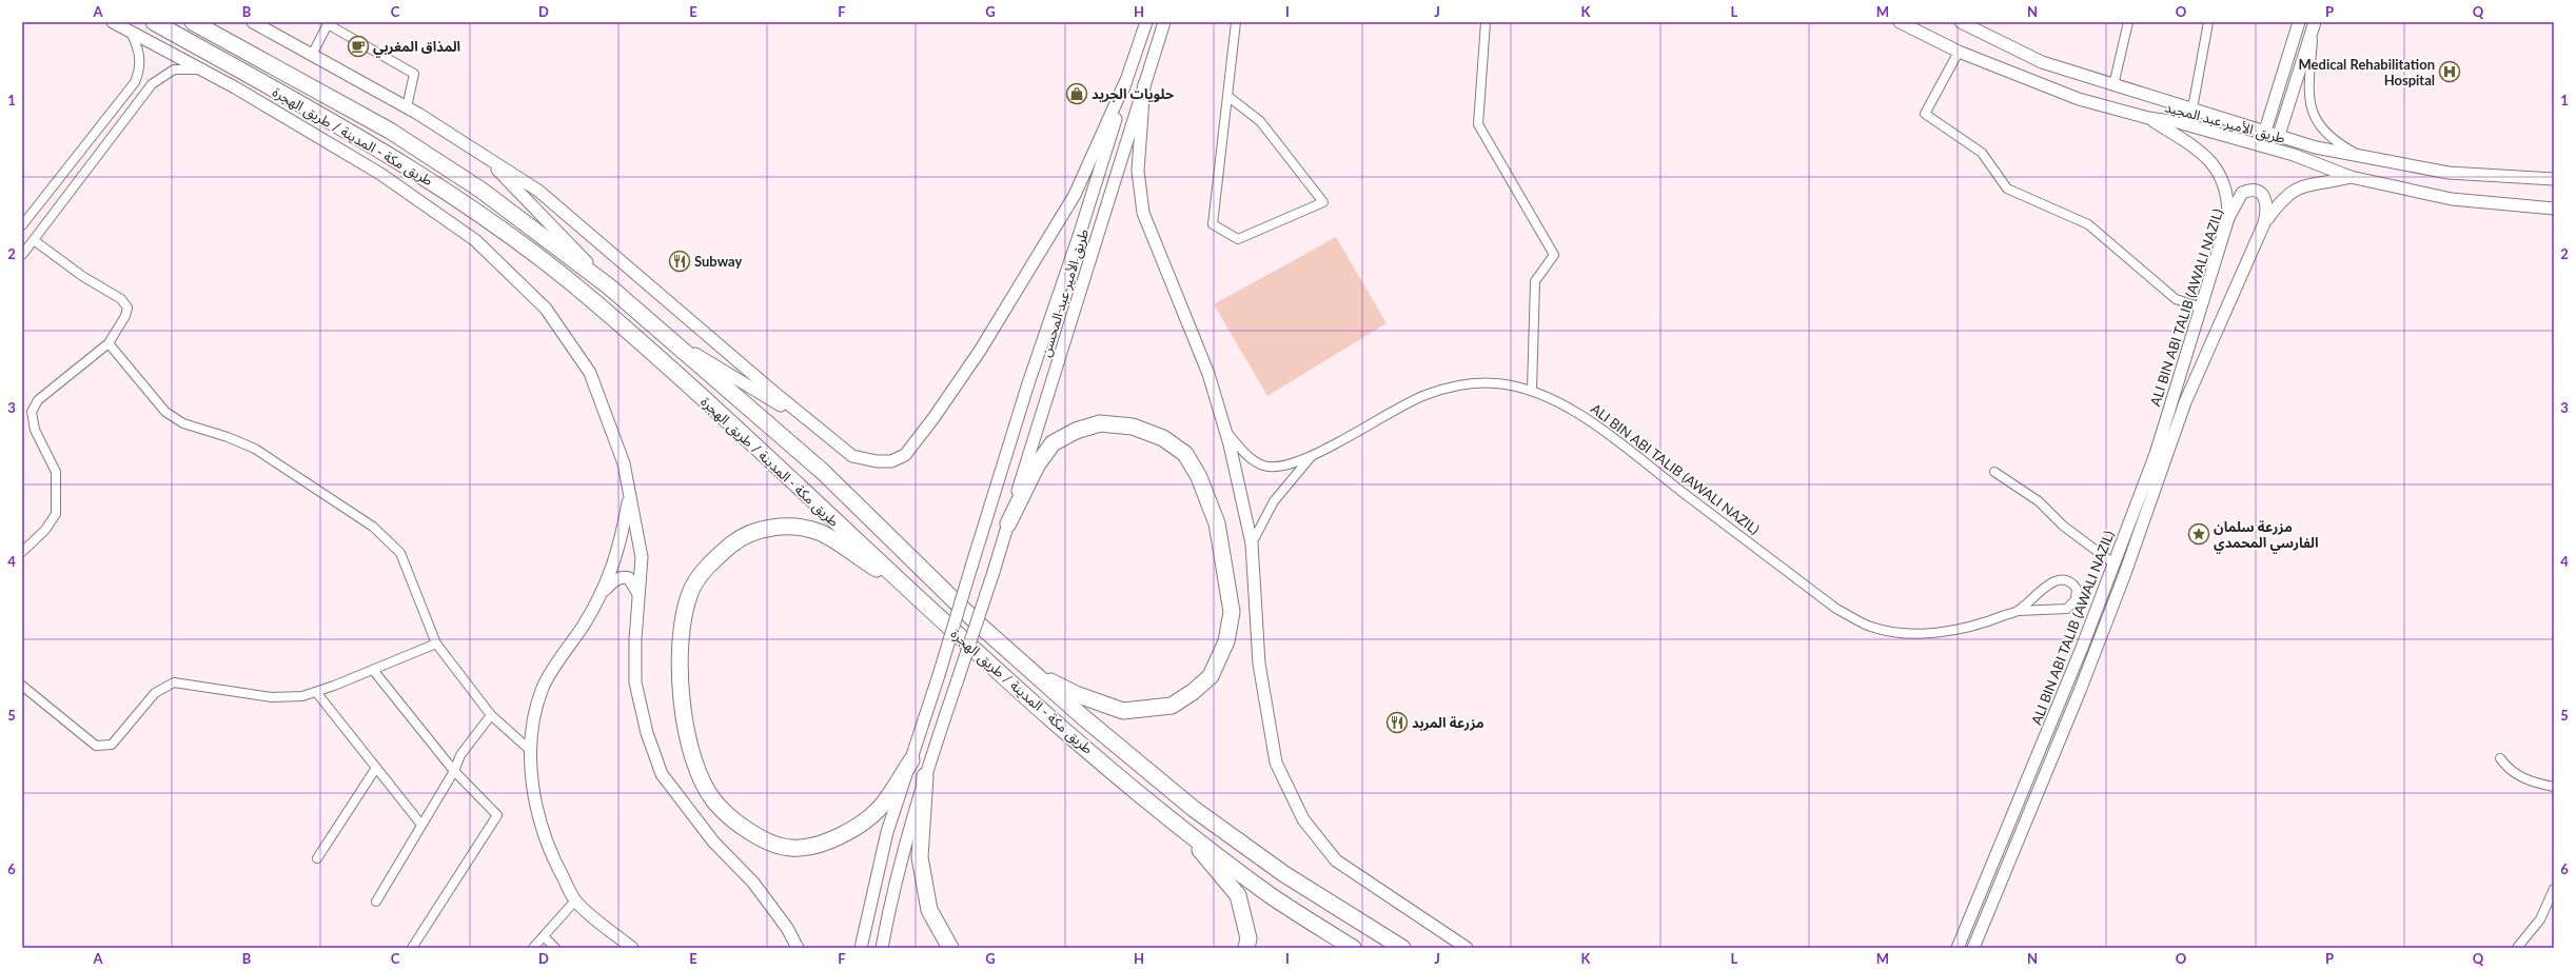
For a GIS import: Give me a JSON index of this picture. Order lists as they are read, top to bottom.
{
  "streets": {
    "highway": ["طريق مكة - المدينة / طريق الهجرة"],
    "main road": ["طريق الأمير عبد المجيد", "طريق الأمير عبد المحسن", "ALI BIN ABI TALIB (AWALI NAZIL)"]
  },
  "places": {
    "cafe": ["المذاق المغربي"],
    "hospital": ["Medical Rehabilitation Hospital"],
    "shop": ["حلويات الجريد"],
    "restaurant": ["Subway", "مزرعة المربد"],
    "place": ["مزرعة سلمان الفارسي المحمدي"]
  },
  "grid": {
    "columns": [
      "A",
      "B",
      "C",
      "D",
      "E",
      "F",
      "G",
      "H",
      "I",
      "J",
      "K",
      "L",
      "M",
      "N",
      "O",
      "P",
      "Q"
    ],
    "rows": [
      "1",
      "2",
      "3",
      "4",
      "5",
      "6"
    ]
  }
}
